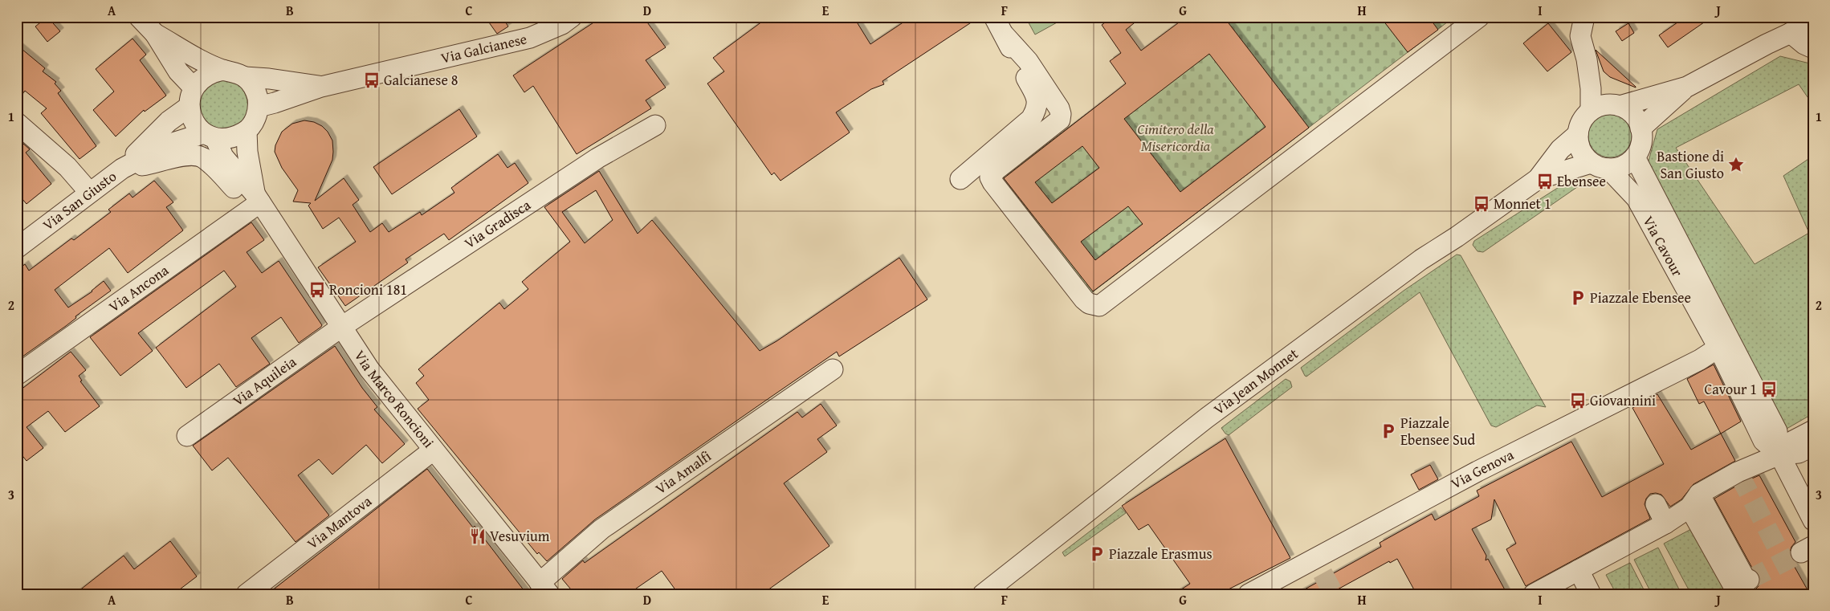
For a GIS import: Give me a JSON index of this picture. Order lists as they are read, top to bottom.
{
  "streets": {
    "street": [
      "Via Galcianese",
      "Via San Giusto",
      "Via Gradisca",
      "Via Cavour",
      "Via Ancona",
      "Via Jean Monnet",
      "Via Aquileia",
      "Via Marco Roncioni",
      "Via Genova",
      "Via Amalfi",
      "Via Mantova"
    ]
  },
  "crossings": [
    ["Via Galcianese", "Via San Giusto"],
    ["Via Galcianese", "Via Marco Roncioni"],
    ["Via San Giusto", "Via Marco Roncioni"],
    ["Via Gradisca", "Via Aquileia"],
    ["Via Gradisca", "Via Marco Roncioni"],
    ["Via Cavour", "Via Jean Monnet"],
    ["Via Cavour", "Via Genova"],
    ["Via Ancona", "Via Marco Roncioni"],
    ["Via Aquileia", "Via Marco Roncioni"],
    ["Via Marco Roncioni", "Via Amalfi"],
    ["Via Marco Roncioni", "Via Mantova"]
  ],
  "parks": ["Cimitero della Misericordia"],
  "places": {
    "bus stop": [
      "Galcianese 8",
      "Ebensee",
      "Monnet 1",
      "Roncioni 181",
      "Cavour 1",
      "Giovannini"
    ],
    "place": ["Bastione di San Giusto"],
    "parking": ["Piazzale Ebensee", "Piazzale Ebensee Sud", "Piazzale Erasmus"],
    "restaurant": ["Vesuvium"]
  },
  "grid": {
    "columns": [
      "A",
      "B",
      "C",
      "D",
      "E",
      "F",
      "G",
      "H",
      "I",
      "J"
    ],
    "rows": ["1", "2", "3"]
  }
}
